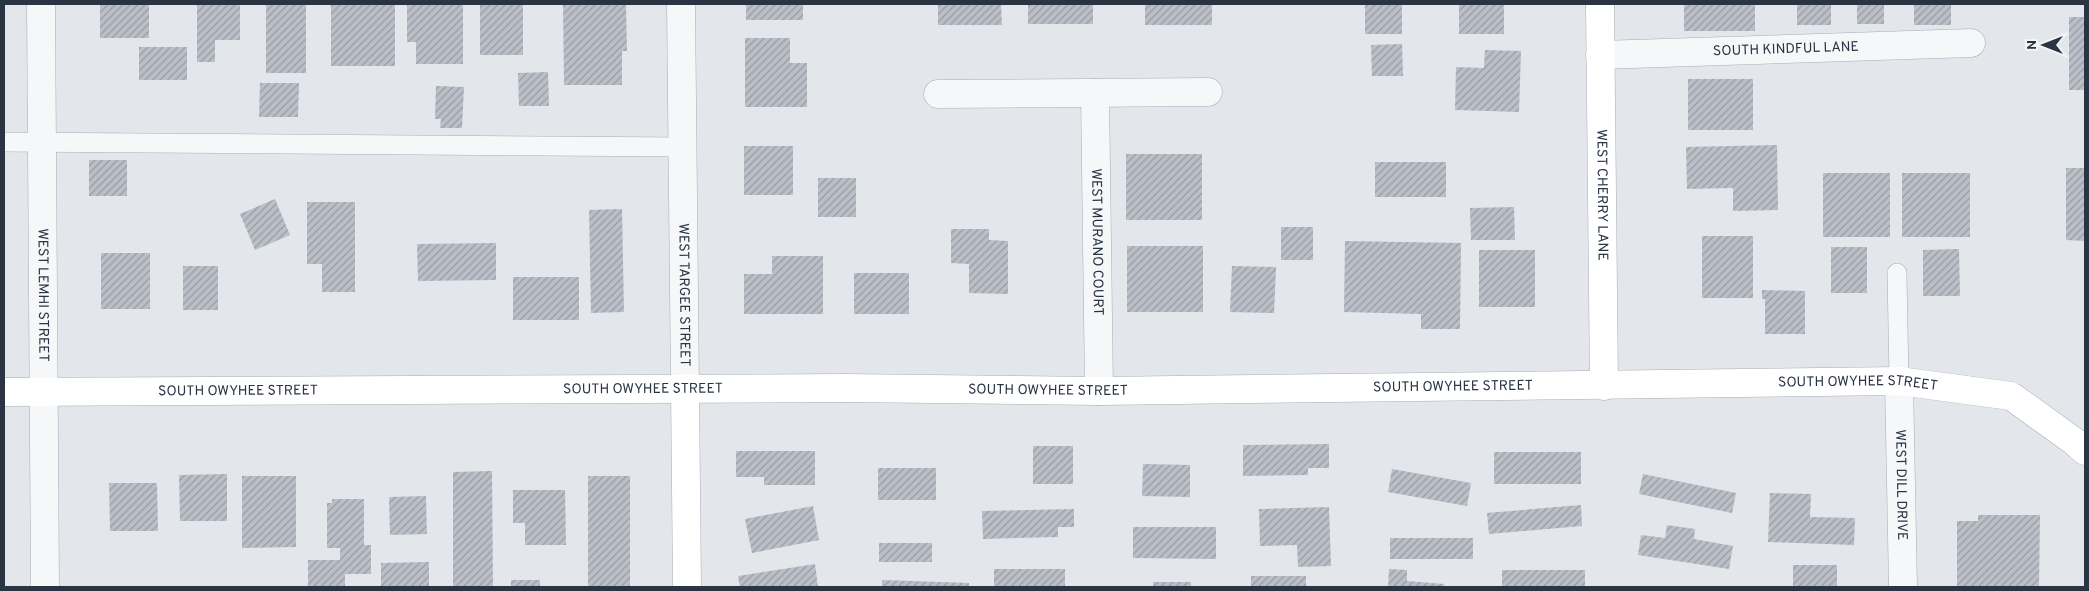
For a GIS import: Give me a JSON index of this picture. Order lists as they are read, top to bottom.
{
  "streets": {
    "street": [
      "SOUTH KINDFUL LANE",
      "WEST CHERRY LANE",
      "WEST MURANO COURT",
      "WEST LEMHI STREET",
      "WEST TARGEE STREET",
      "SOUTH OWYHEE STREET",
      "WEST DILL DRIVE"
    ]
  },
  "crossings": [
    ["SOUTH KINDFUL LANE", "WEST CHERRY LANE"],
    ["WEST CHERRY LANE", "SOUTH OWYHEE STREET"],
    ["WEST MURANO COURT", "SOUTH OWYHEE STREET"],
    ["WEST LEMHI STREET", "SOUTH OWYHEE STREET"],
    ["WEST TARGEE STREET", "SOUTH OWYHEE STREET"],
    ["SOUTH OWYHEE STREET", "WEST DILL DRIVE"]
  ],
  "north": "left"
}
